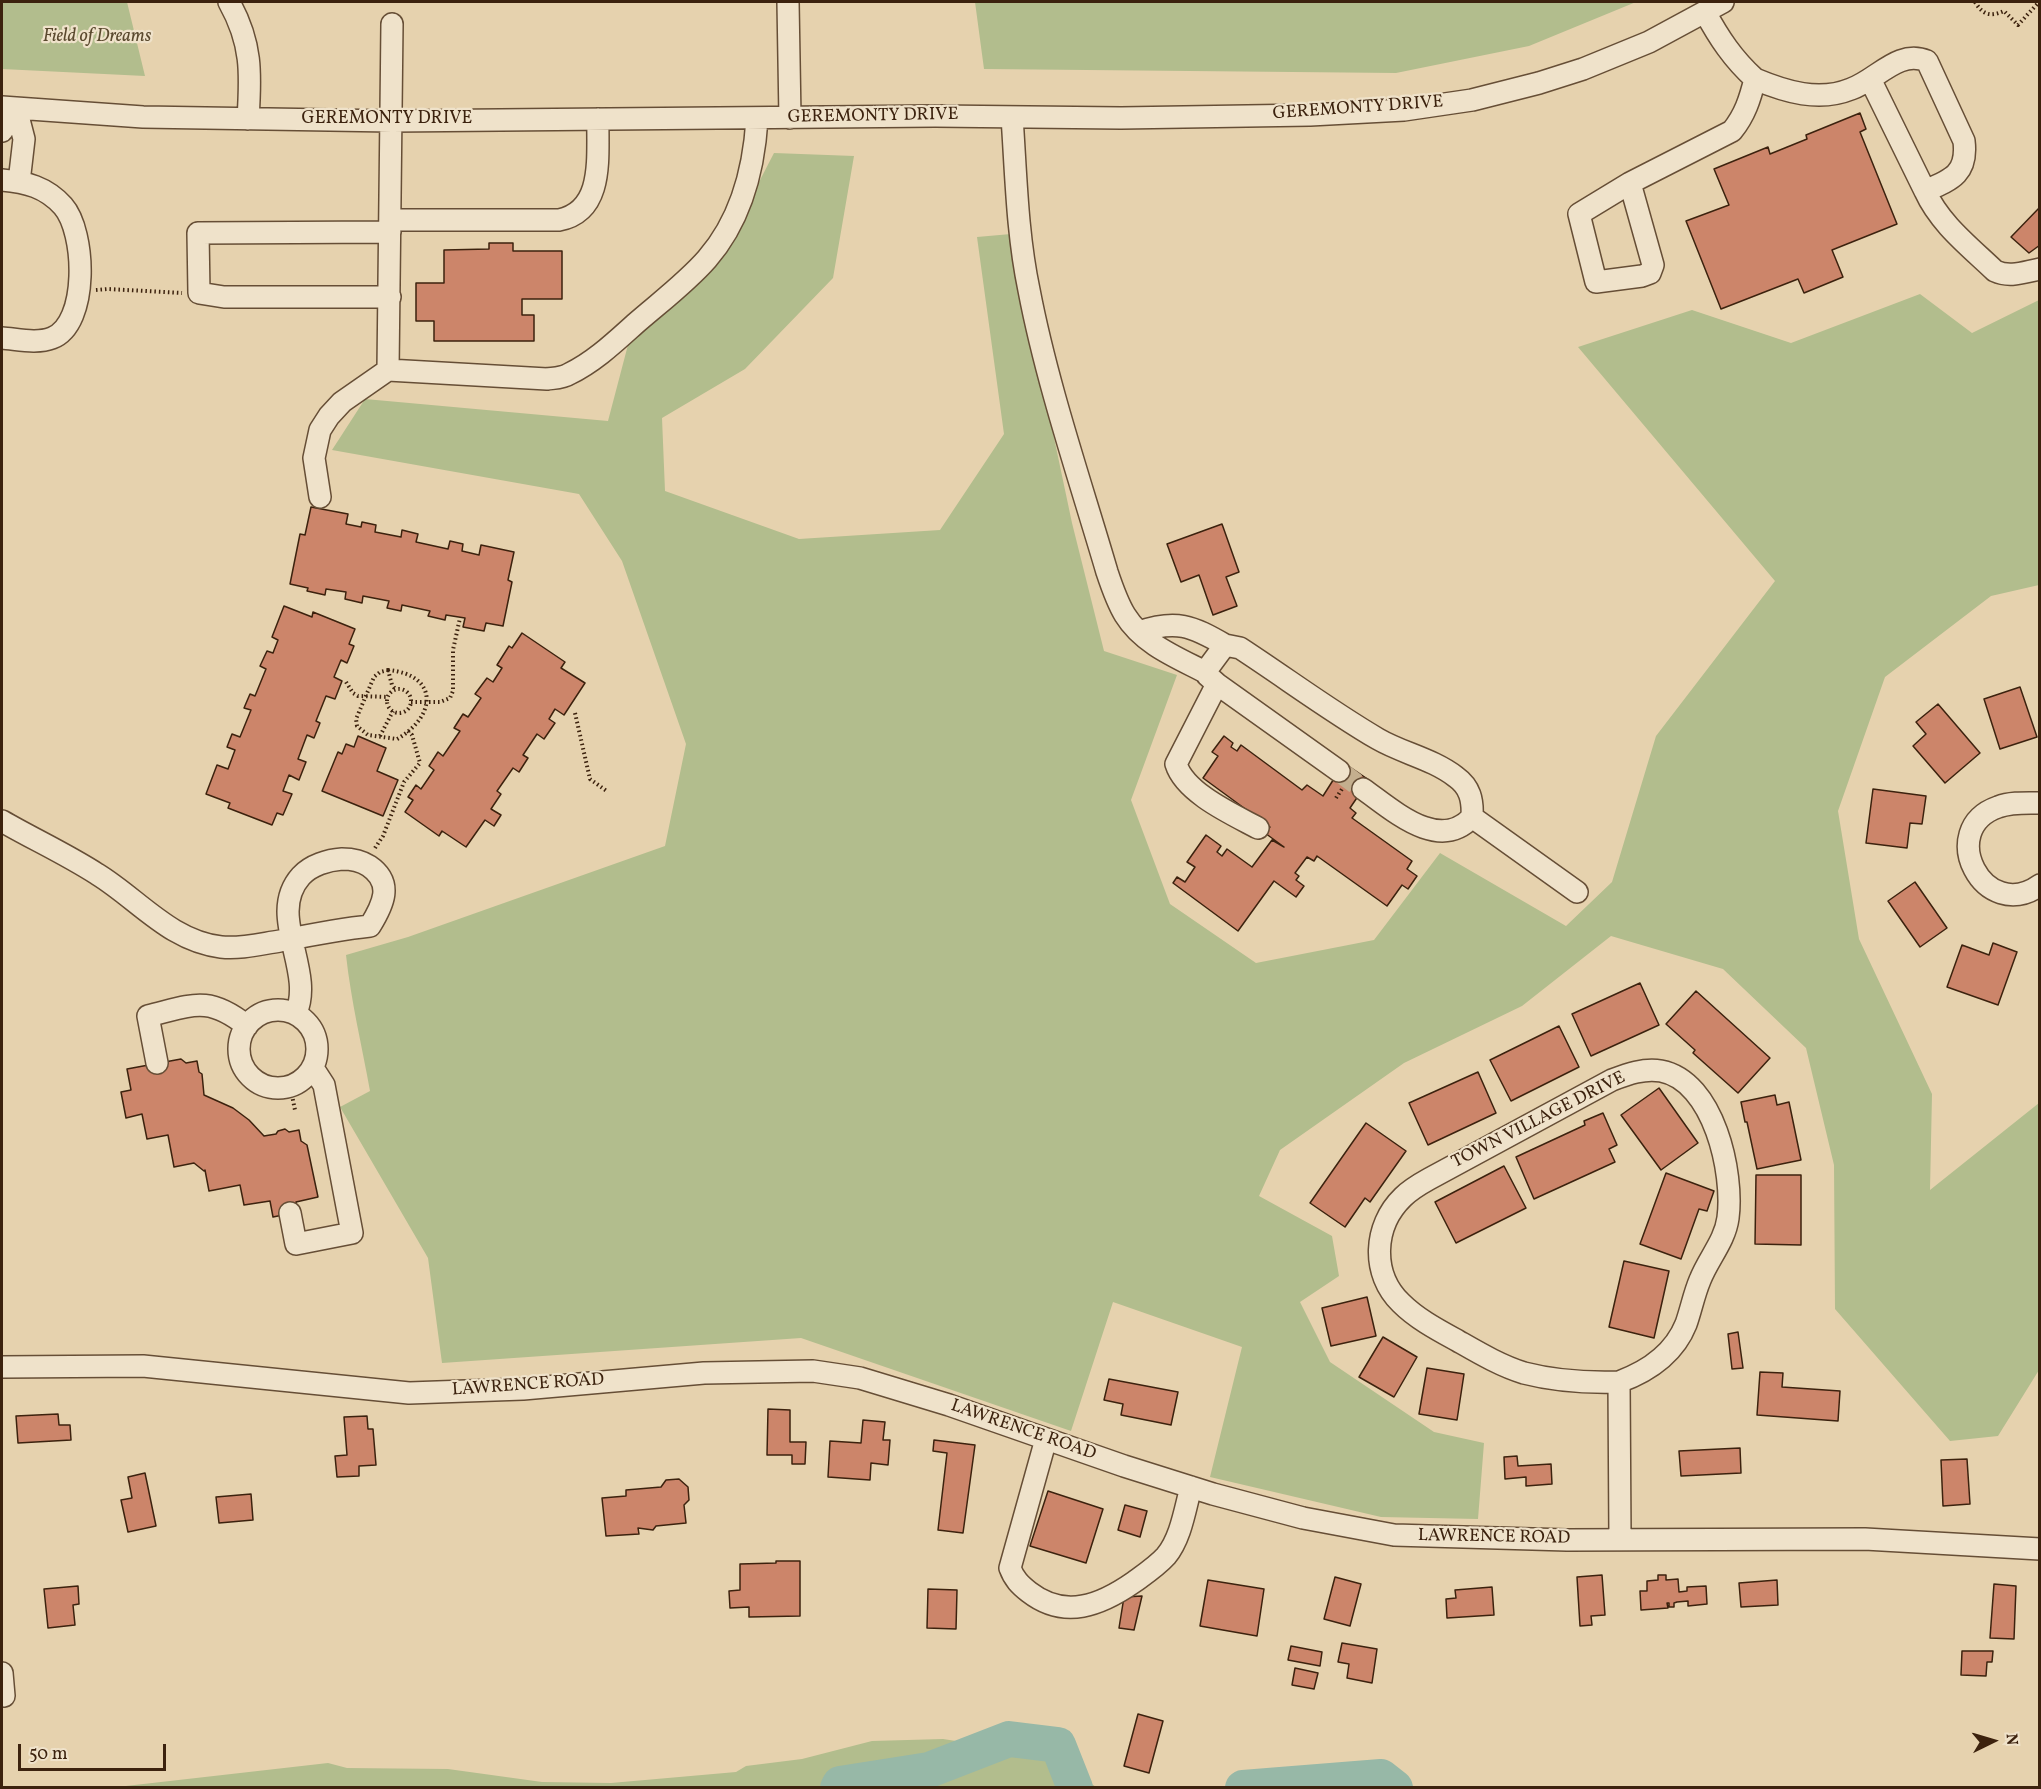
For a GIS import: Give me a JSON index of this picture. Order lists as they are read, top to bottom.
{
  "streets": {
    "street": ["GEREMONTY DRIVE", "TOWN VILLAGE DRIVE", "LAWRENCE ROAD"]
  },
  "parks": ["Field of Dreams"],
  "scale_bar": "50 m",
  "north": "right"
}
